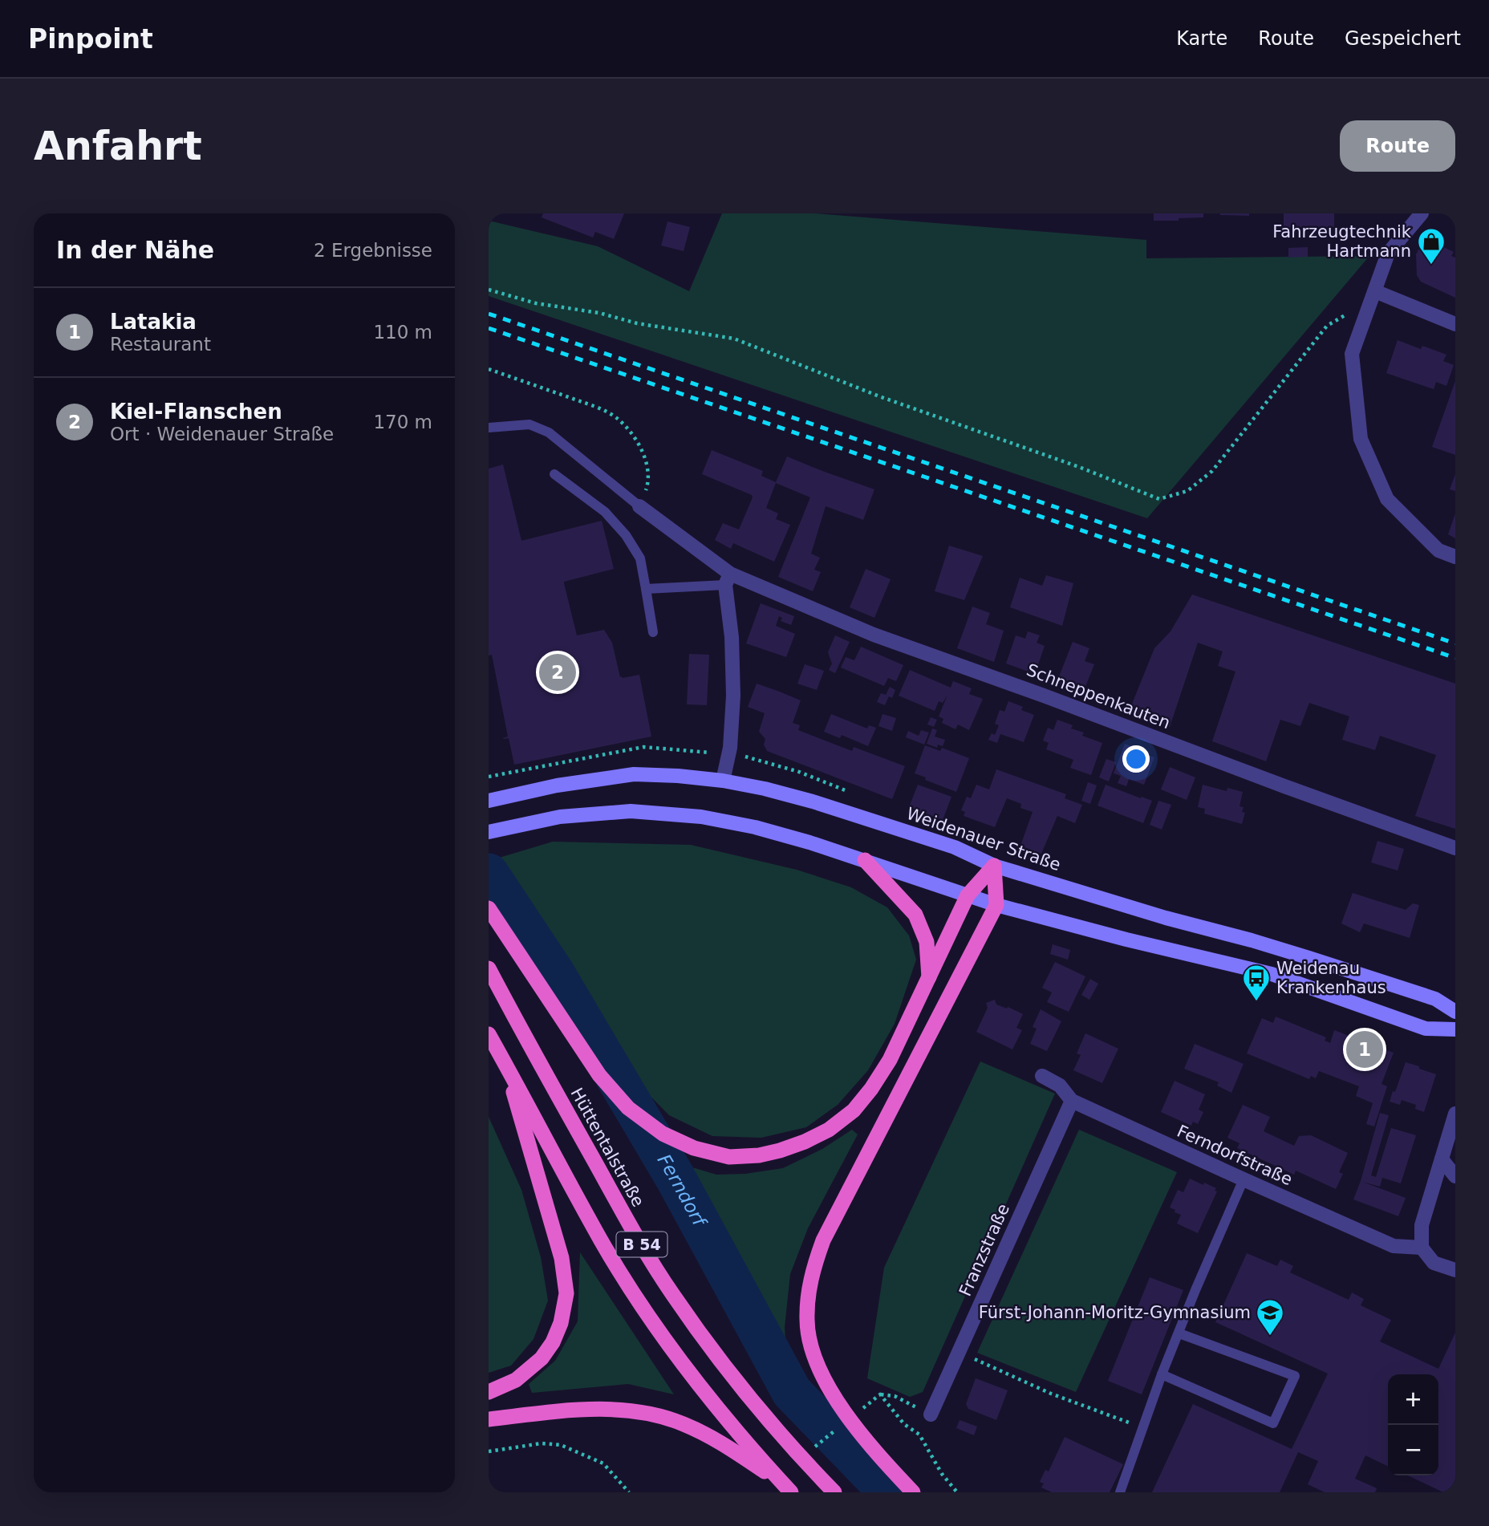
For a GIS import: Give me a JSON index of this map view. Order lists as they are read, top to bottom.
{
  "streets": {
    "highway": ["Hüttentalstraße", "B 54"],
    "main road": ["Weidenauer Straße"],
    "street": ["Schneppenkauten", "Ferndorfstraße", "Franzstraße"]
  },
  "crossings": [
    ["Ferndorfstraße", "Franzstraße"]
  ],
  "water": ["Ferndorf"],
  "places": {
    "shop": ["Fahrzeugtechnik Hartmann"],
    "bus stop": ["Weidenau Krankenhaus"],
    "school or university": ["Fürst-Johann-Moritz-Gymnasium"]
  },
  "page": {
    "header": "Pinpoint",
    "nav": ["Karte", "Route", "Gespeichert"],
    "buttons": "Route",
    "title": "Anfahrt",
    "heading": ["In der Nähe", "2 Ergebnisse"],
    "list": [
      {
        "mark": "1",
        "name": "Latakia",
        "note": "Restaurant",
        "value": "110 m"
      },
      {
        "mark": "2",
        "name": "Kiel-Flanschen",
        "note": "Ort · Weidenauer Straße",
        "value": "170 m"
      }
    ],
    "pins": ["2", "1"],
    "map_buttons": ["+", "−"]
  }
}
